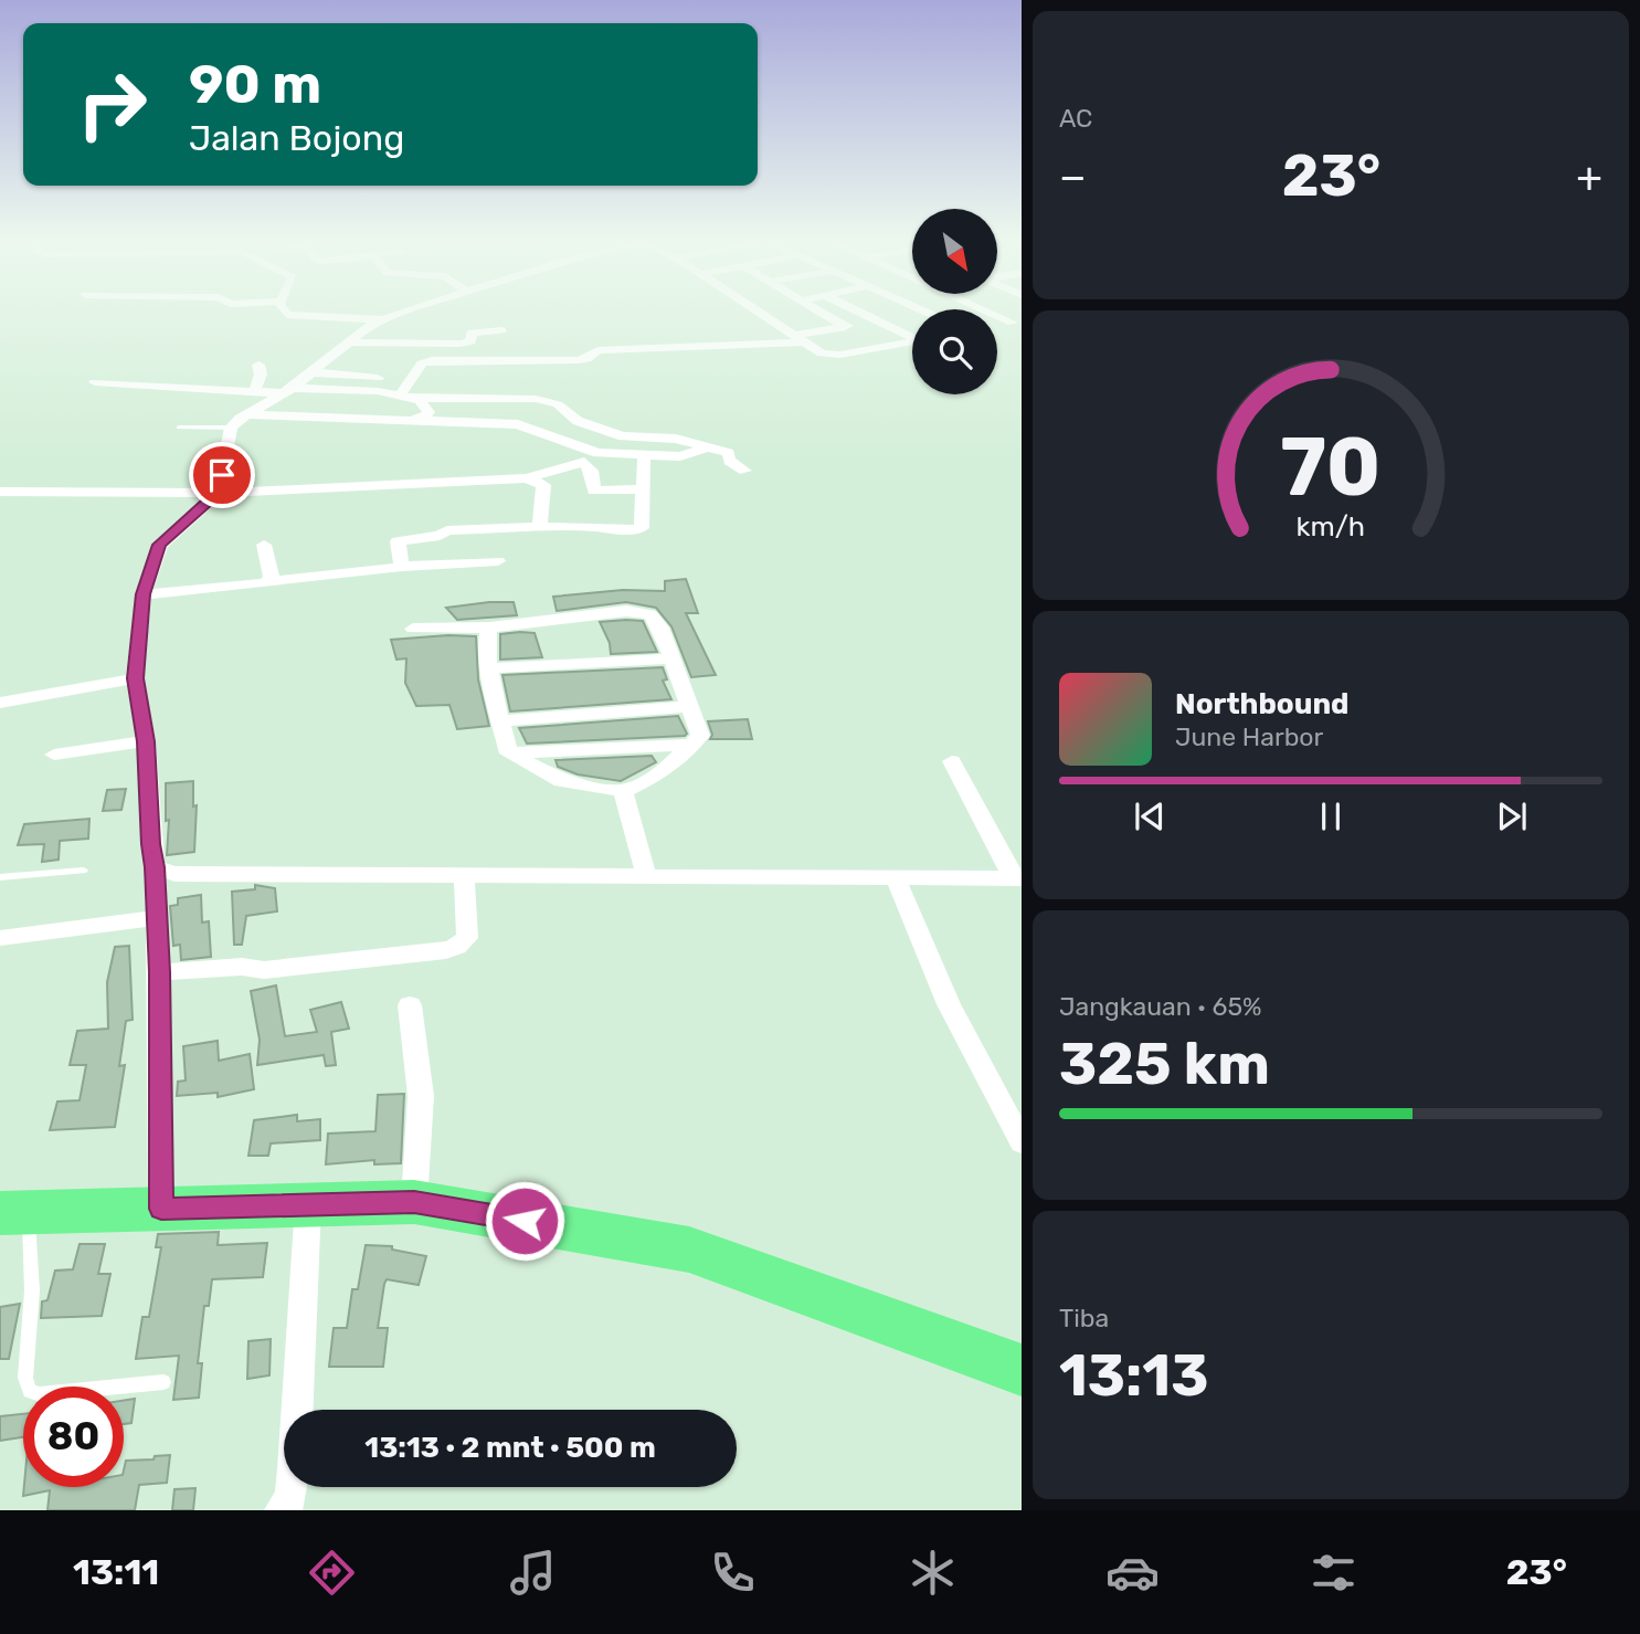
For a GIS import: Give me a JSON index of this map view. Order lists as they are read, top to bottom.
{
  "north": "bottom right",
  "page": {
    "tile": [
      "AC",
      ["Jangkauan · 65%", "325 km"],
      ["Tiba", "13:13"]
    ],
    "turn": ["90 m", "Jalan Bojong"],
    "heat": ["−", "23°", "+"],
    "song": ["Northbound", "June Harbor"],
    "limit": "80",
    "trip": "13:13 · 2 mnt · 500 m",
    "tabs": ["13:11", "23°"],
    "gauge": ["70", "km/h"]
  }
}
